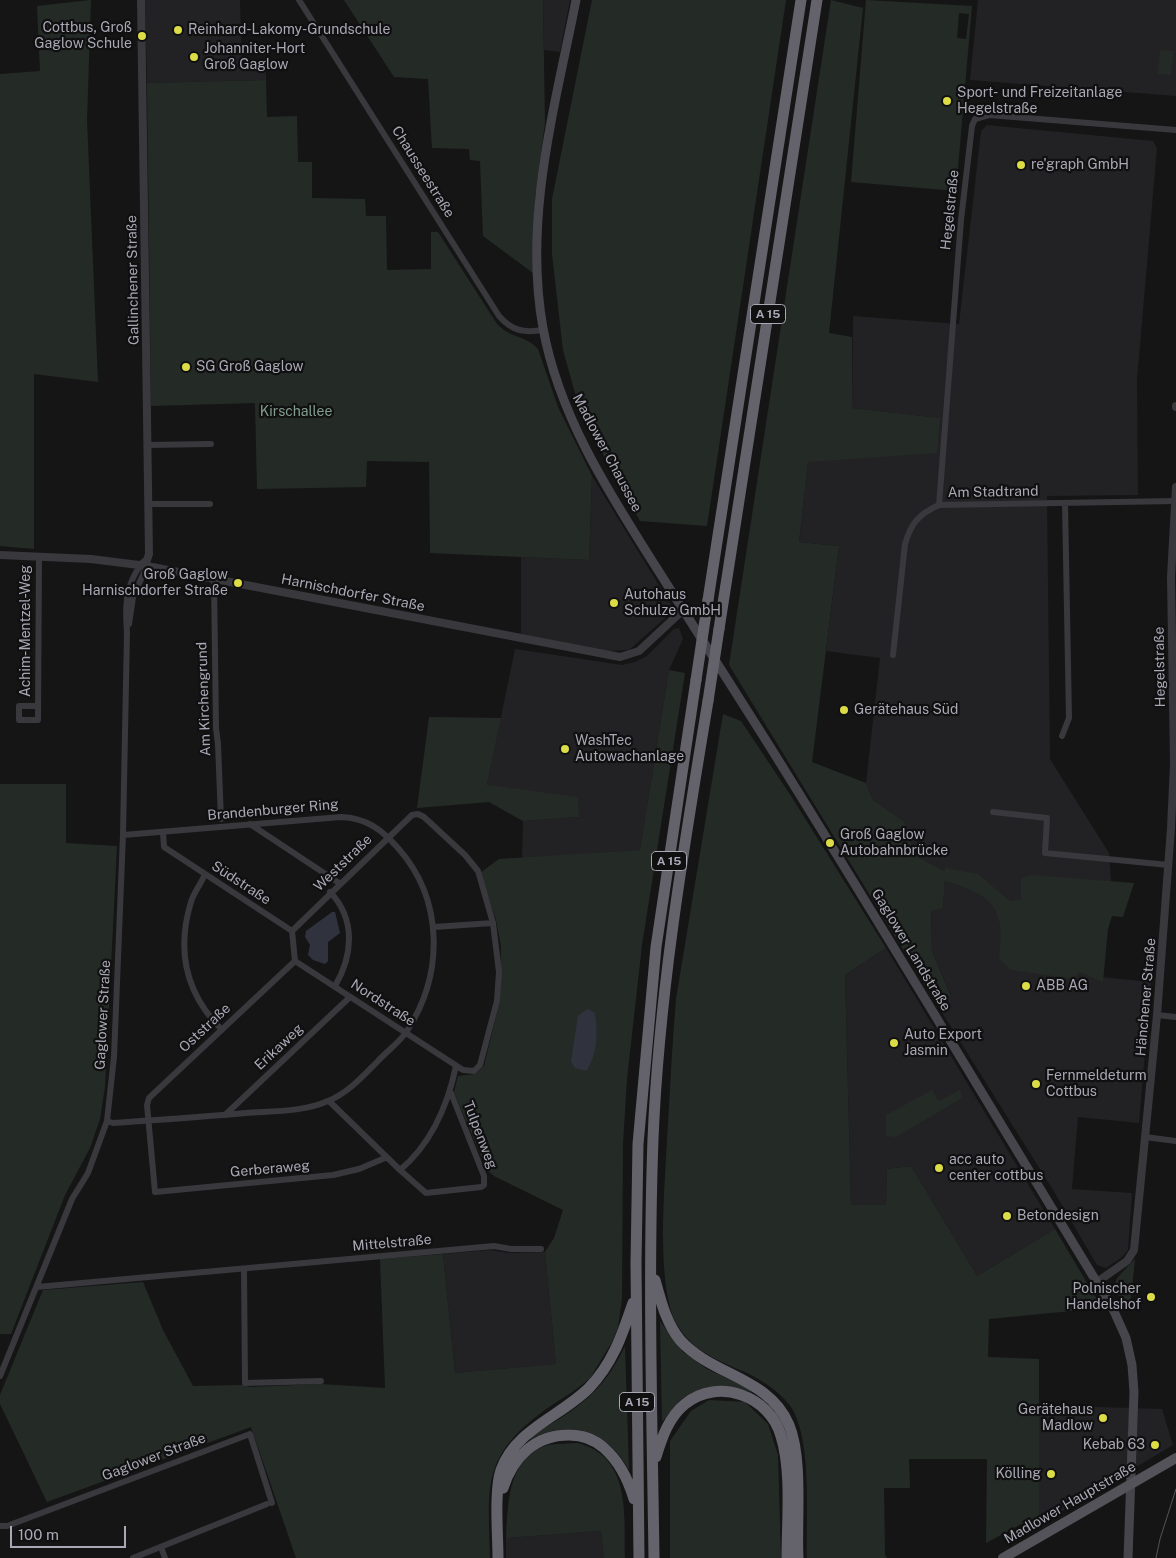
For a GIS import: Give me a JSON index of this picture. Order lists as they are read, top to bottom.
{
  "streets": {
    "highway": ["A 15"],
    "main road": ["Madlower Chaussee", "Gaglower Landstraße", "Madlower Hauptstraße"],
    "street": [
      "Chausseestraße",
      "Hegelstraße",
      "Gallinchener Straße",
      "Am Stadtrand",
      "Harnischdorfer Straße",
      "Achim-Mentzel-Weg",
      "Am Kirchengrund",
      "Brandenburger Ring",
      "Weststraße",
      "Südstraße",
      "Hänchener Straße",
      "Nordstraße",
      "Gaglower Straße",
      "Oststraße",
      "Erikaweg",
      "Tulpenweg",
      "Gerberaweg",
      "Mittelstraße"
    ]
  },
  "crossings": [
    ["Chausseestraße", "Madlower Chaussee"],
    ["Hegelstraße", "Am Stadtrand"],
    ["Hegelstraße", "Hänchener Straße"],
    ["Gallinchener Straße", "Harnischdorfer Straße"],
    ["Gallinchener Straße", "Gaglower Straße"],
    ["Madlower Chaussee", "Harnischdorfer Straße"],
    ["Madlower Chaussee", "Gaglower Landstraße"],
    ["Harnischdorfer Straße", "Achim-Mentzel-Weg"],
    ["Harnischdorfer Straße", "Am Kirchengrund"],
    ["Harnischdorfer Straße", "Gaglower Landstraße"],
    ["Harnischdorfer Straße", "Gaglower Straße"],
    ["Brandenburger Ring", "Weststraße"],
    ["Brandenburger Ring", "Südstraße"],
    ["Brandenburger Ring", "Nordstraße"],
    ["Brandenburger Ring", "Gaglower Straße"],
    ["Brandenburger Ring", "Oststraße"],
    ["Brandenburger Ring", "Erikaweg"],
    ["Brandenburger Ring", "Tulpenweg"],
    ["Weststraße", "Südstraße"],
    ["Gaglower Landstraße", "Hänchener Straße"],
    ["Gaglower Landstraße", "Madlower Hauptstraße"],
    ["Nordstraße", "Oststraße"],
    ["Nordstraße", "Erikaweg"],
    ["Nordstraße", "Tulpenweg"],
    ["Gaglower Straße", "Mittelstraße"],
    ["Oststraße", "Gerberaweg"],
    ["Tulpenweg", "Gerberaweg"]
  ],
  "parks": ["Kirschallee"],
  "places": [
    "Reinhard-Lakomy-Grundschule",
    "Cottbus, Groß Gaglow Schule",
    "Johanniter-Hort Groß Gaglow",
    "Sport- und Freizeitanlage Hegelstraße",
    "re'graph GmbH",
    "SG Groß Gaglow",
    "Groß Gaglow Harnischdorfer Straße",
    "Autohaus Schulze GmbH",
    "Gerätehaus Süd",
    "WashTec Autowachanlage",
    "Groß Gaglow Autobahnbrücke",
    "ABB AG",
    "Auto Export Jasmin",
    "Fernmeldeturm Cottbus",
    "acc auto center cottbus",
    "Betondesign",
    "Polnischer Handelshof",
    "Gerätehaus Madlow",
    "Kebab 63",
    "Kölling"
  ],
  "scale_bar": "100 m"
}
